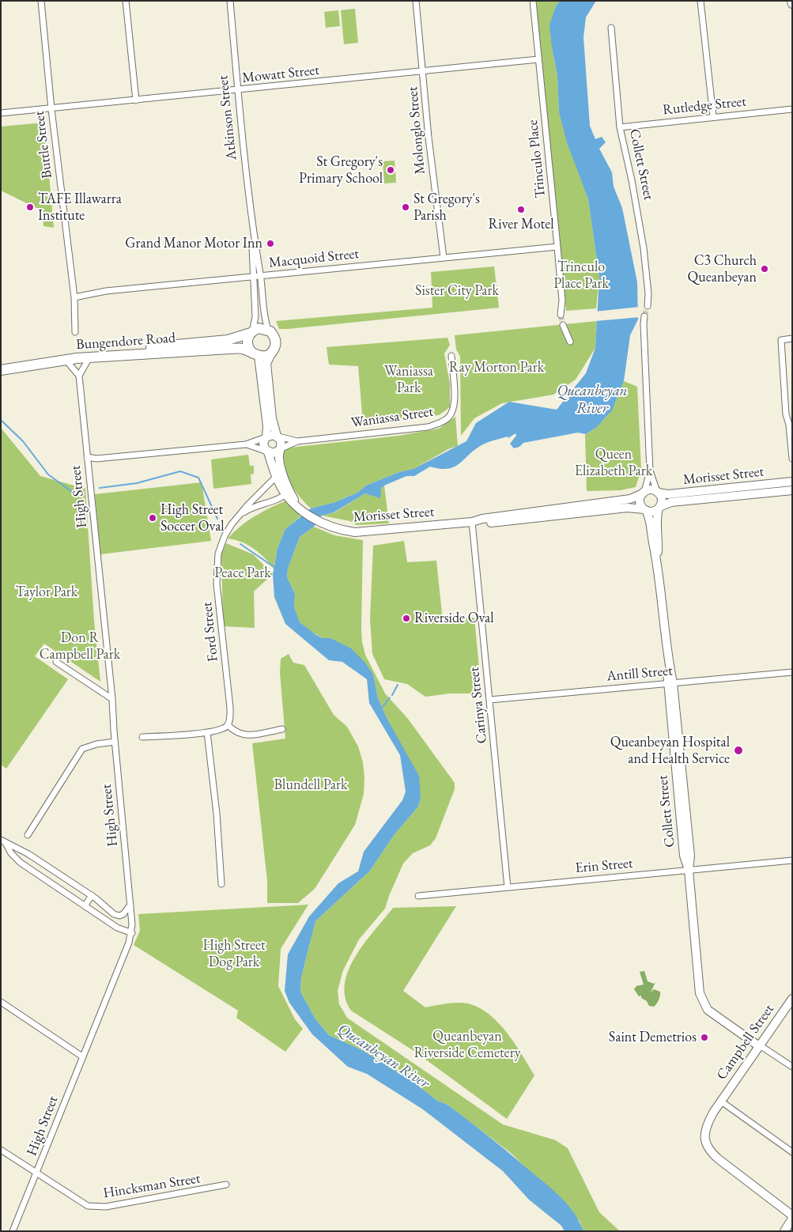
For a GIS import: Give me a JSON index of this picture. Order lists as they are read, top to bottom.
{
  "streets": {
    "highway": ["Bungendore Road"],
    "street": [
      "Mowatt Street",
      "Rutledge Street",
      "Atkinson Street",
      "Molonglo Street",
      "Buttle Street",
      "Trinculo Place",
      "Collett Street",
      "Macquoid Street",
      "Waniassa Street",
      "Morisset Street",
      "High Street",
      "Ford Street",
      "Antill Street",
      "Carinya Street",
      "Erin Street",
      "Campbell Street",
      "Hincksman Street"
    ]
  },
  "crossings": [
    ["Mowatt Street", "Atkinson Street"],
    ["Mowatt Street", "Molonglo Street"],
    ["Mowatt Street", "Buttle Street"],
    ["Mowatt Street", "Trinculo Place"],
    ["Rutledge Street", "Collett Street"],
    ["Atkinson Street", "Macquoid Street"],
    ["Atkinson Street", "Bungendore Road"],
    ["Molonglo Street", "Macquoid Street"],
    ["Buttle Street", "Macquoid Street"],
    ["Trinculo Place", "Macquoid Street"],
    ["Collett Street", "Morisset Street"],
    ["Collett Street", "Antill Street"],
    ["Collett Street", "Erin Street"],
    ["Collett Street", "Campbell Street"],
    ["Morisset Street", "Ford Street"],
    ["Morisset Street", "Carinya Street"],
    ["High Street", "Hincksman Street"],
    ["Antill Street", "Carinya Street"],
    ["Carinya Street", "Erin Street"]
  ],
  "water": ["Queanbeyan River"],
  "parks": [
    "Trinculo Place Park",
    "Sister City Park",
    "Ray Morton Park",
    "Waniassa Park",
    "Queen Elizabeth Park",
    "Peace Park",
    "Taylor Park",
    "Don R Campbell Park",
    "Blundell Park",
    "High Street Dog Park",
    "Queanbeyan Riverside Cemetery"
  ],
  "places": [
    "St Gregory's Primary School",
    "TAFE Illawarra Institute",
    "St Gregory's Parish",
    "River Motel",
    "Grand Manor Motor Inn",
    "C3 Church Queanbeyan",
    "High Street Soccer Oval",
    "Riverside Oval",
    "Queanbeyan Hospital and Health Service",
    "Saint Demetrios"
  ]
}
